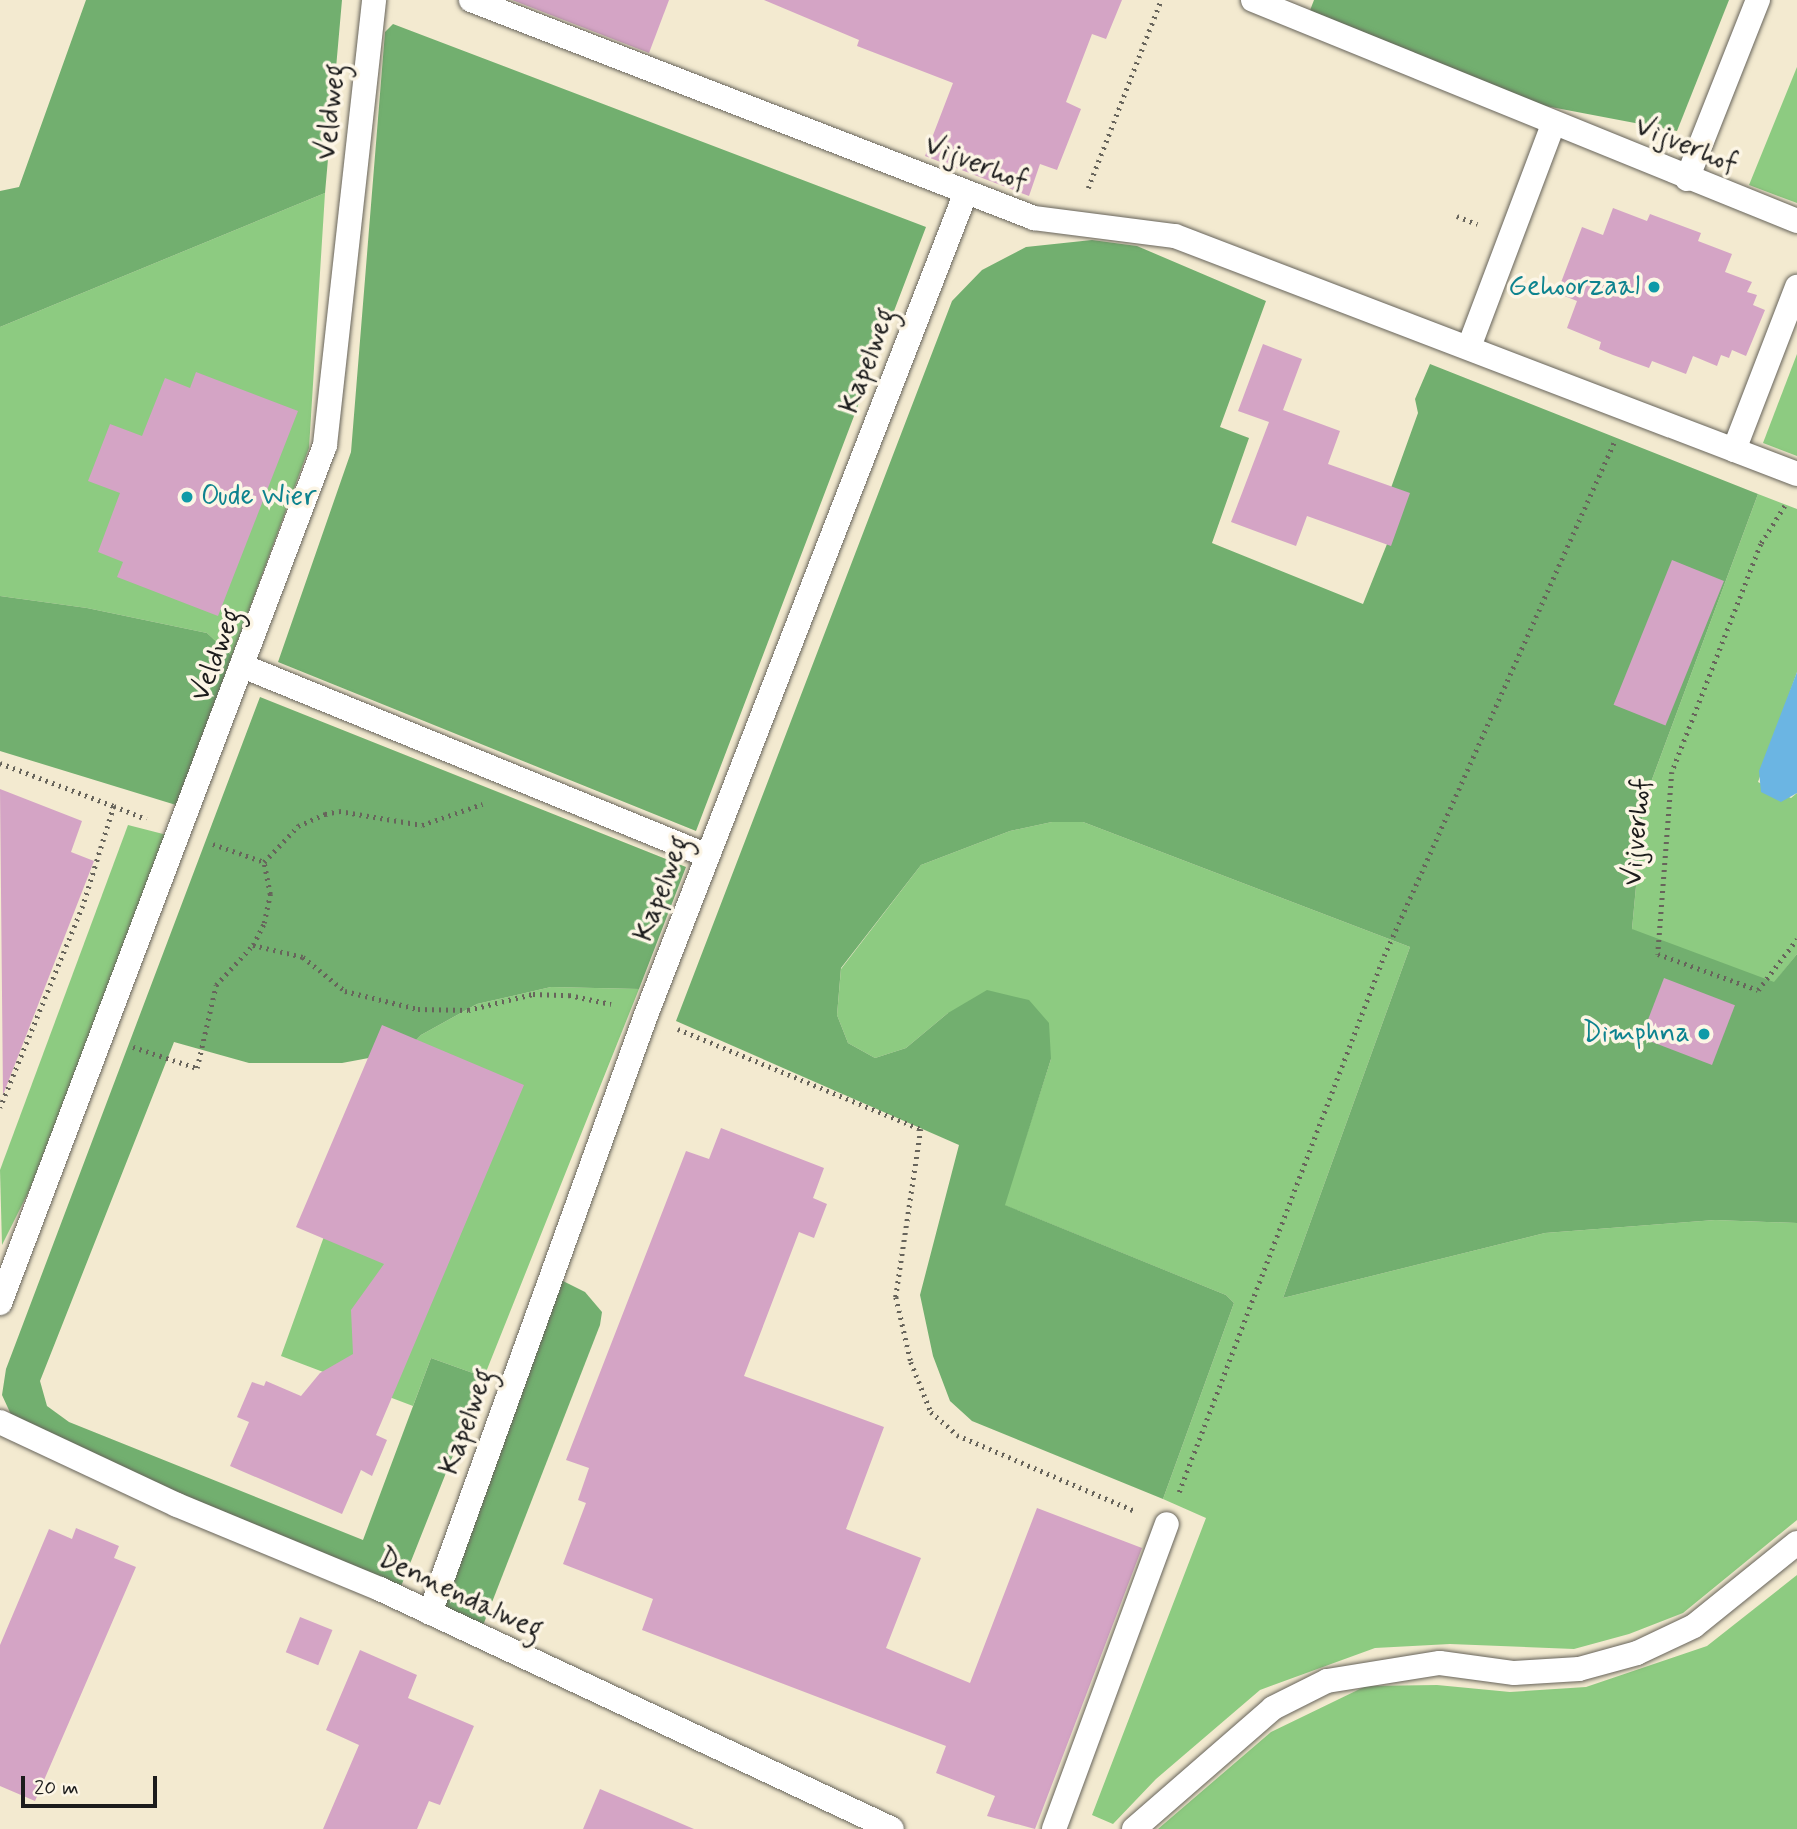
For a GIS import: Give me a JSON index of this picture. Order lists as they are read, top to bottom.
{
  "streets": {
    "lane": [
      "Veldweg",
      "Vijverhof",
      "Kapelweg",
      "Dennendalweg"
    ]
  },
  "crossings": [
    ["Vijverhof", "Kapelweg"],
    ["Kapelweg", "Dennendalweg"]
  ],
  "places": ["Gehoorzaal", "Oude Wier", "Dimphna"],
  "scale_bar": "20 m"
}
